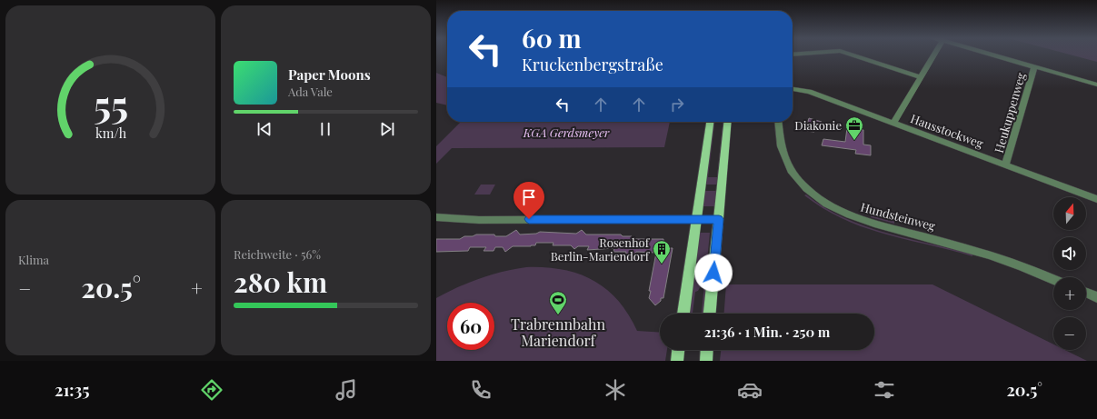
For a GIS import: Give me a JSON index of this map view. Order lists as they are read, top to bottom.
{
  "streets": {
    "street": ["Heukuppenweg", "Hausstockweg", "Hundsteinweg"]
  },
  "crossings": [
    ["Heukuppenweg", "Hausstockweg"]
  ],
  "parks": ["KGA Gerdsmeyer"],
  "places": {
    "office": ["Diakonie"],
    "building": ["Rosenhof Berlin-Mariendorf"],
    "sports": ["Trabrennbahn Mariendorf"]
  },
  "north": "top",
  "page": {
    "turn": ["60 m", "Kruckenbergstraße"],
    "song": ["Paper Moons", "Ada Vale"],
    "map_buttons": ["+", "−"],
    "tile": [
      "Klima",
      ["Reichweite · 56%", "280 km"]
    ],
    "heat": ["−", "20.5°", "+"],
    "limit": "60",
    "trip": "21:36 · 1 Min. · 250 m",
    "tabs": ["21:35", "20.5°"],
    "gauge": ["55", "km/h"]
  }
}
